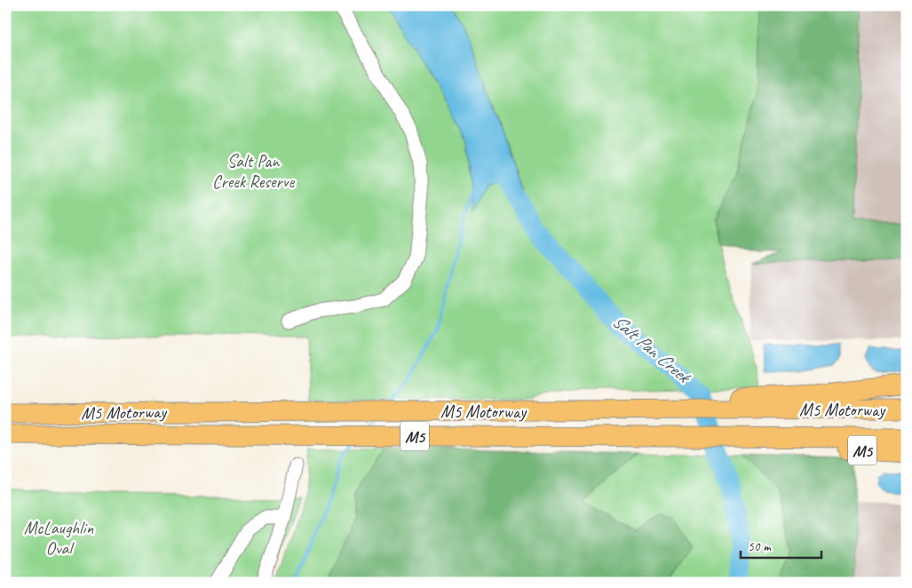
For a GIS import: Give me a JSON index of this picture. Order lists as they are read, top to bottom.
{
  "streets": {
    "highway": ["M5 Motorway", "M5"]
  },
  "crossings": [
    ["M5 Motorway", "M5"]
  ],
  "water": ["Salt Pan Creek"],
  "parks": ["Salt Pan Creek Reserve", "McLaughlin Oval"],
  "scale_bar": "50 m"
}
